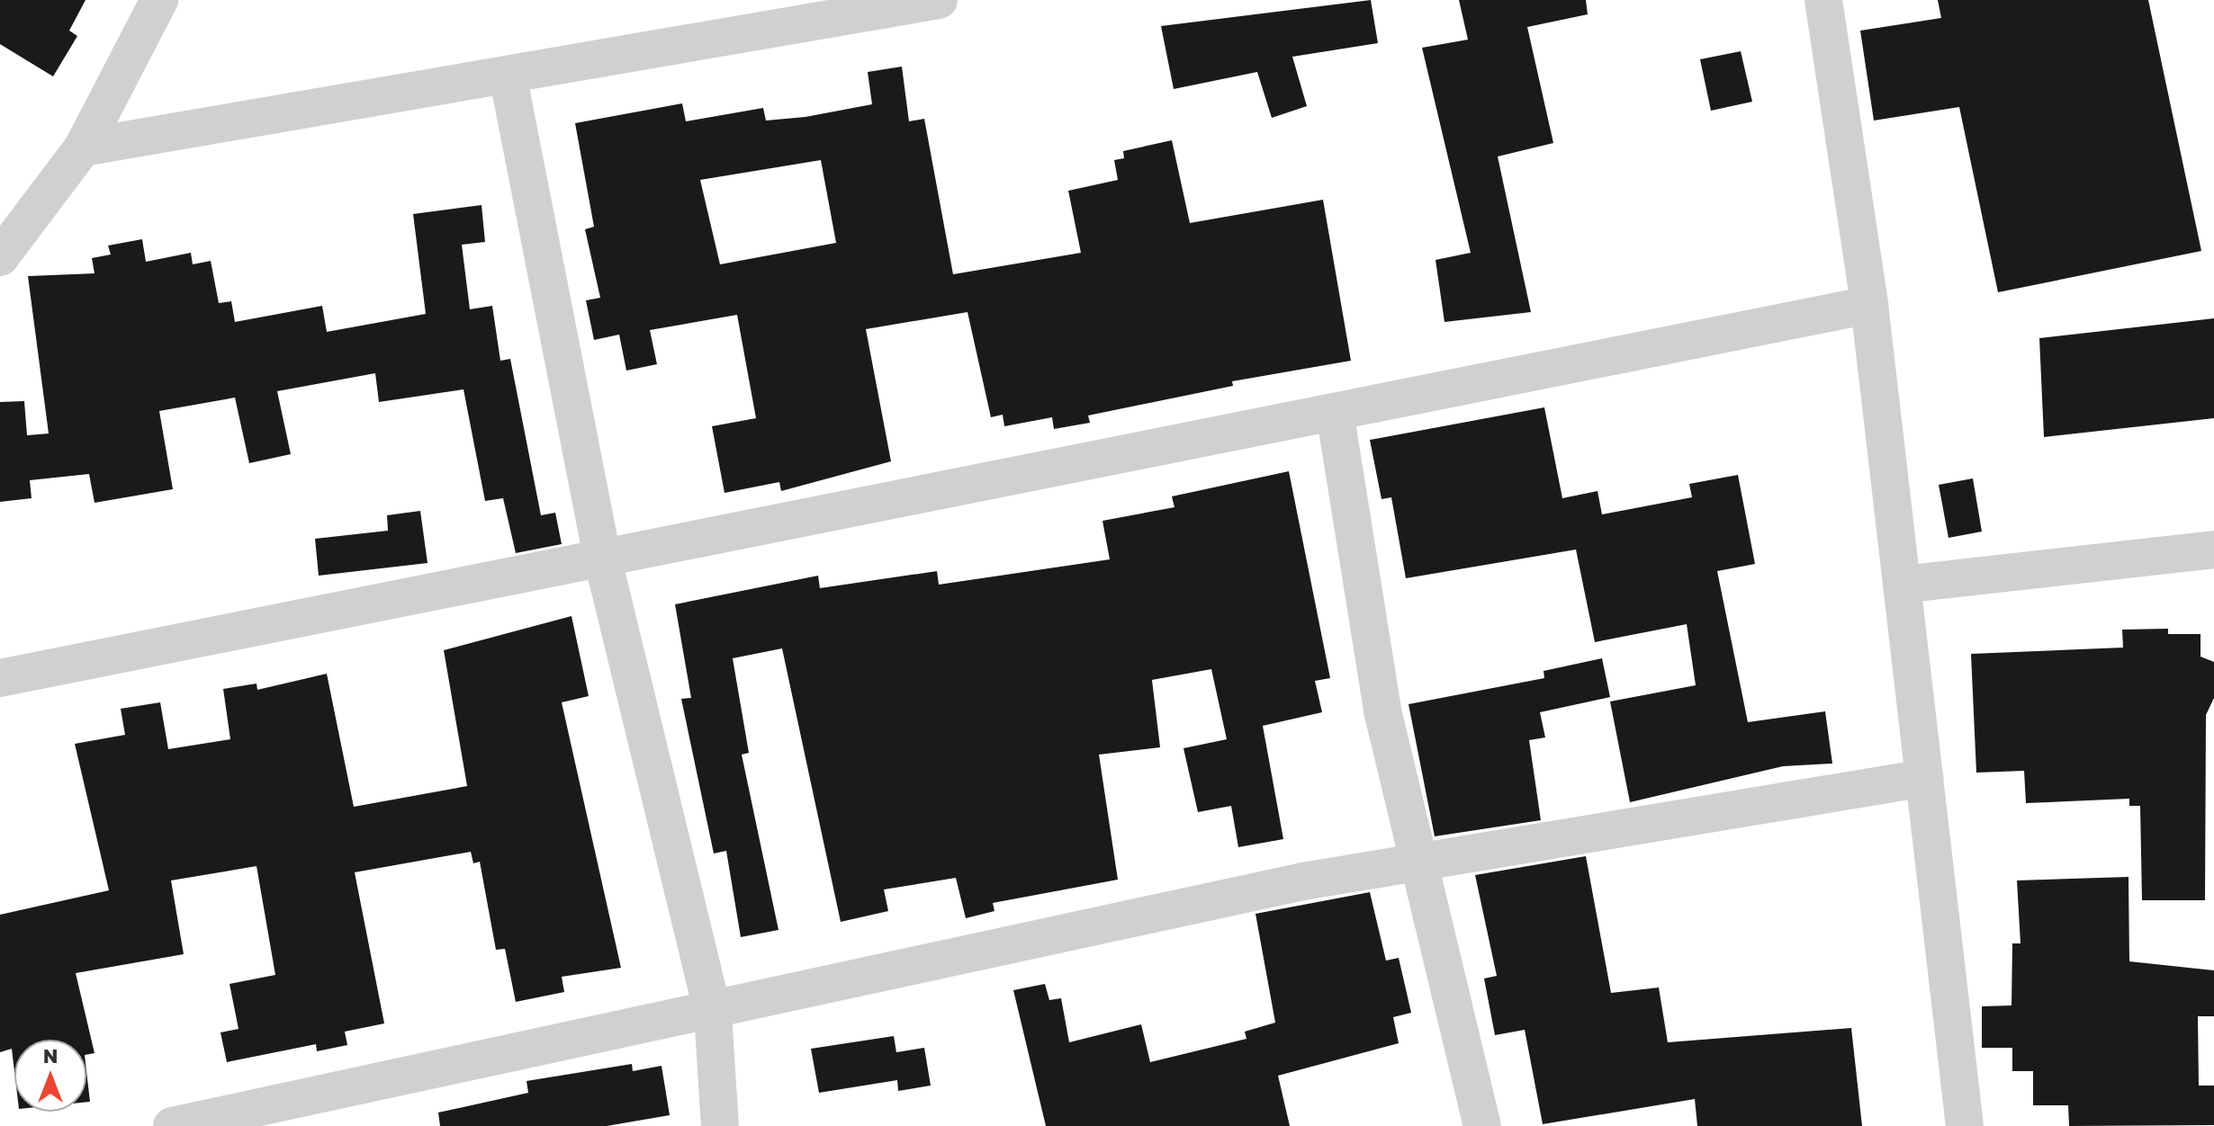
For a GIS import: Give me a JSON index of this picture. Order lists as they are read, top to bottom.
{
  "north": "top"
}
